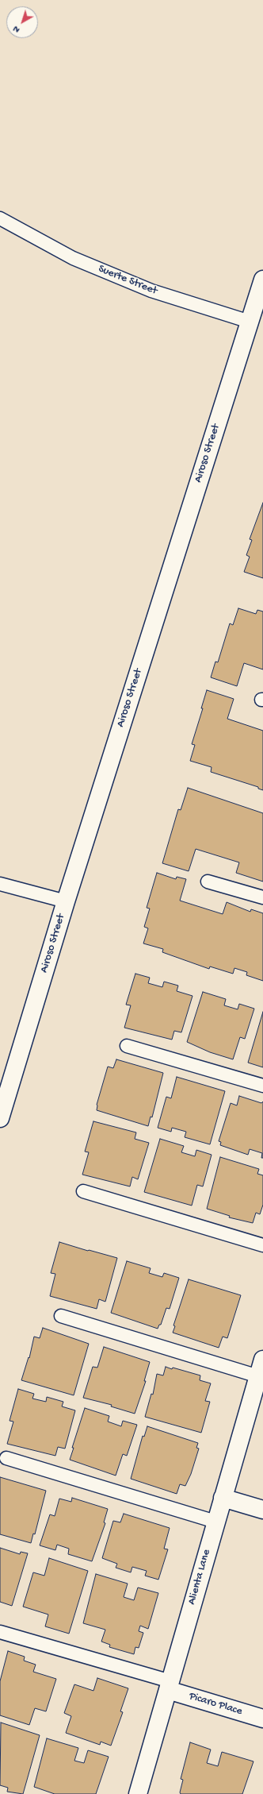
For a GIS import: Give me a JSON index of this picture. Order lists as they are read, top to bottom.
{
  "streets": {
    "street": ["Airoso Street", "Alienta Lane", "Picaro Place"],
    "lane": ["Suerte Street"]
  },
  "crossings": [
    ["Suerte Street", "Airoso Street"],
    ["Alienta Lane", "Picaro Place"]
  ],
  "north": "bottom left"
}
